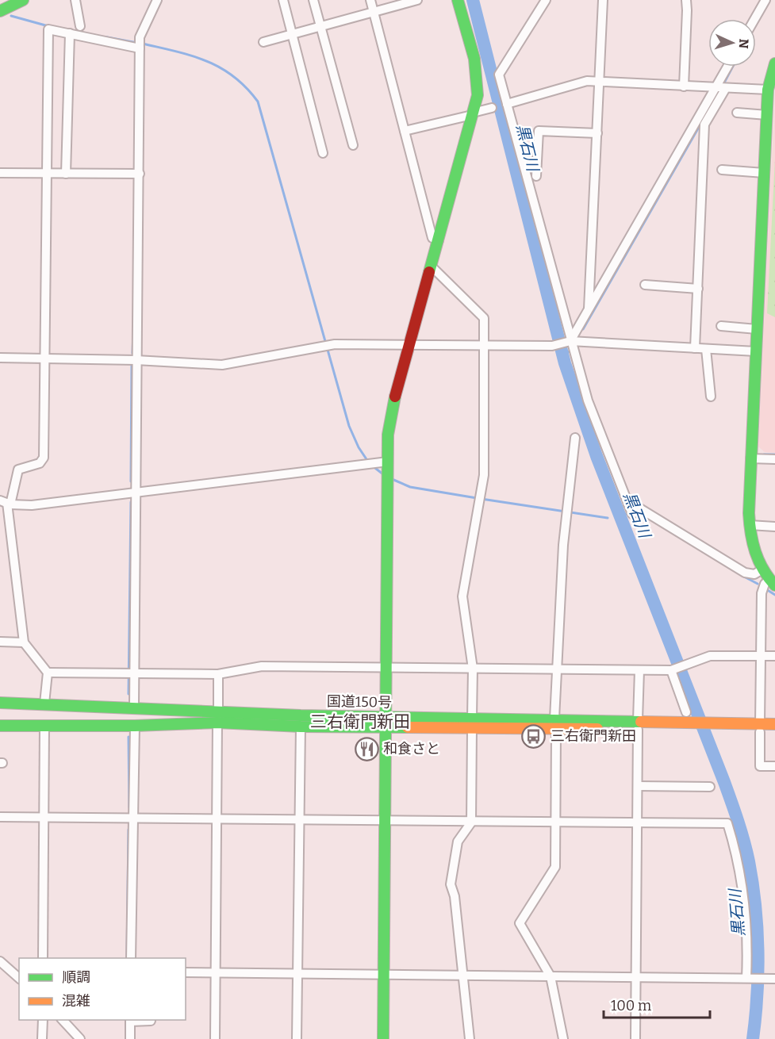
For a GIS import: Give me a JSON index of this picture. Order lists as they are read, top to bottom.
{
  "streets": {
    "main road": ["国道150号"]
  },
  "districts": ["三右衛門新田"],
  "water": ["黒石川"],
  "places": {
    "bus stop": ["三右衛門新田"],
    "restaurant": ["和食さと"]
  },
  "legend": ["順調", "混雑"],
  "scale_bar": "100 m",
  "north": "right"
}
